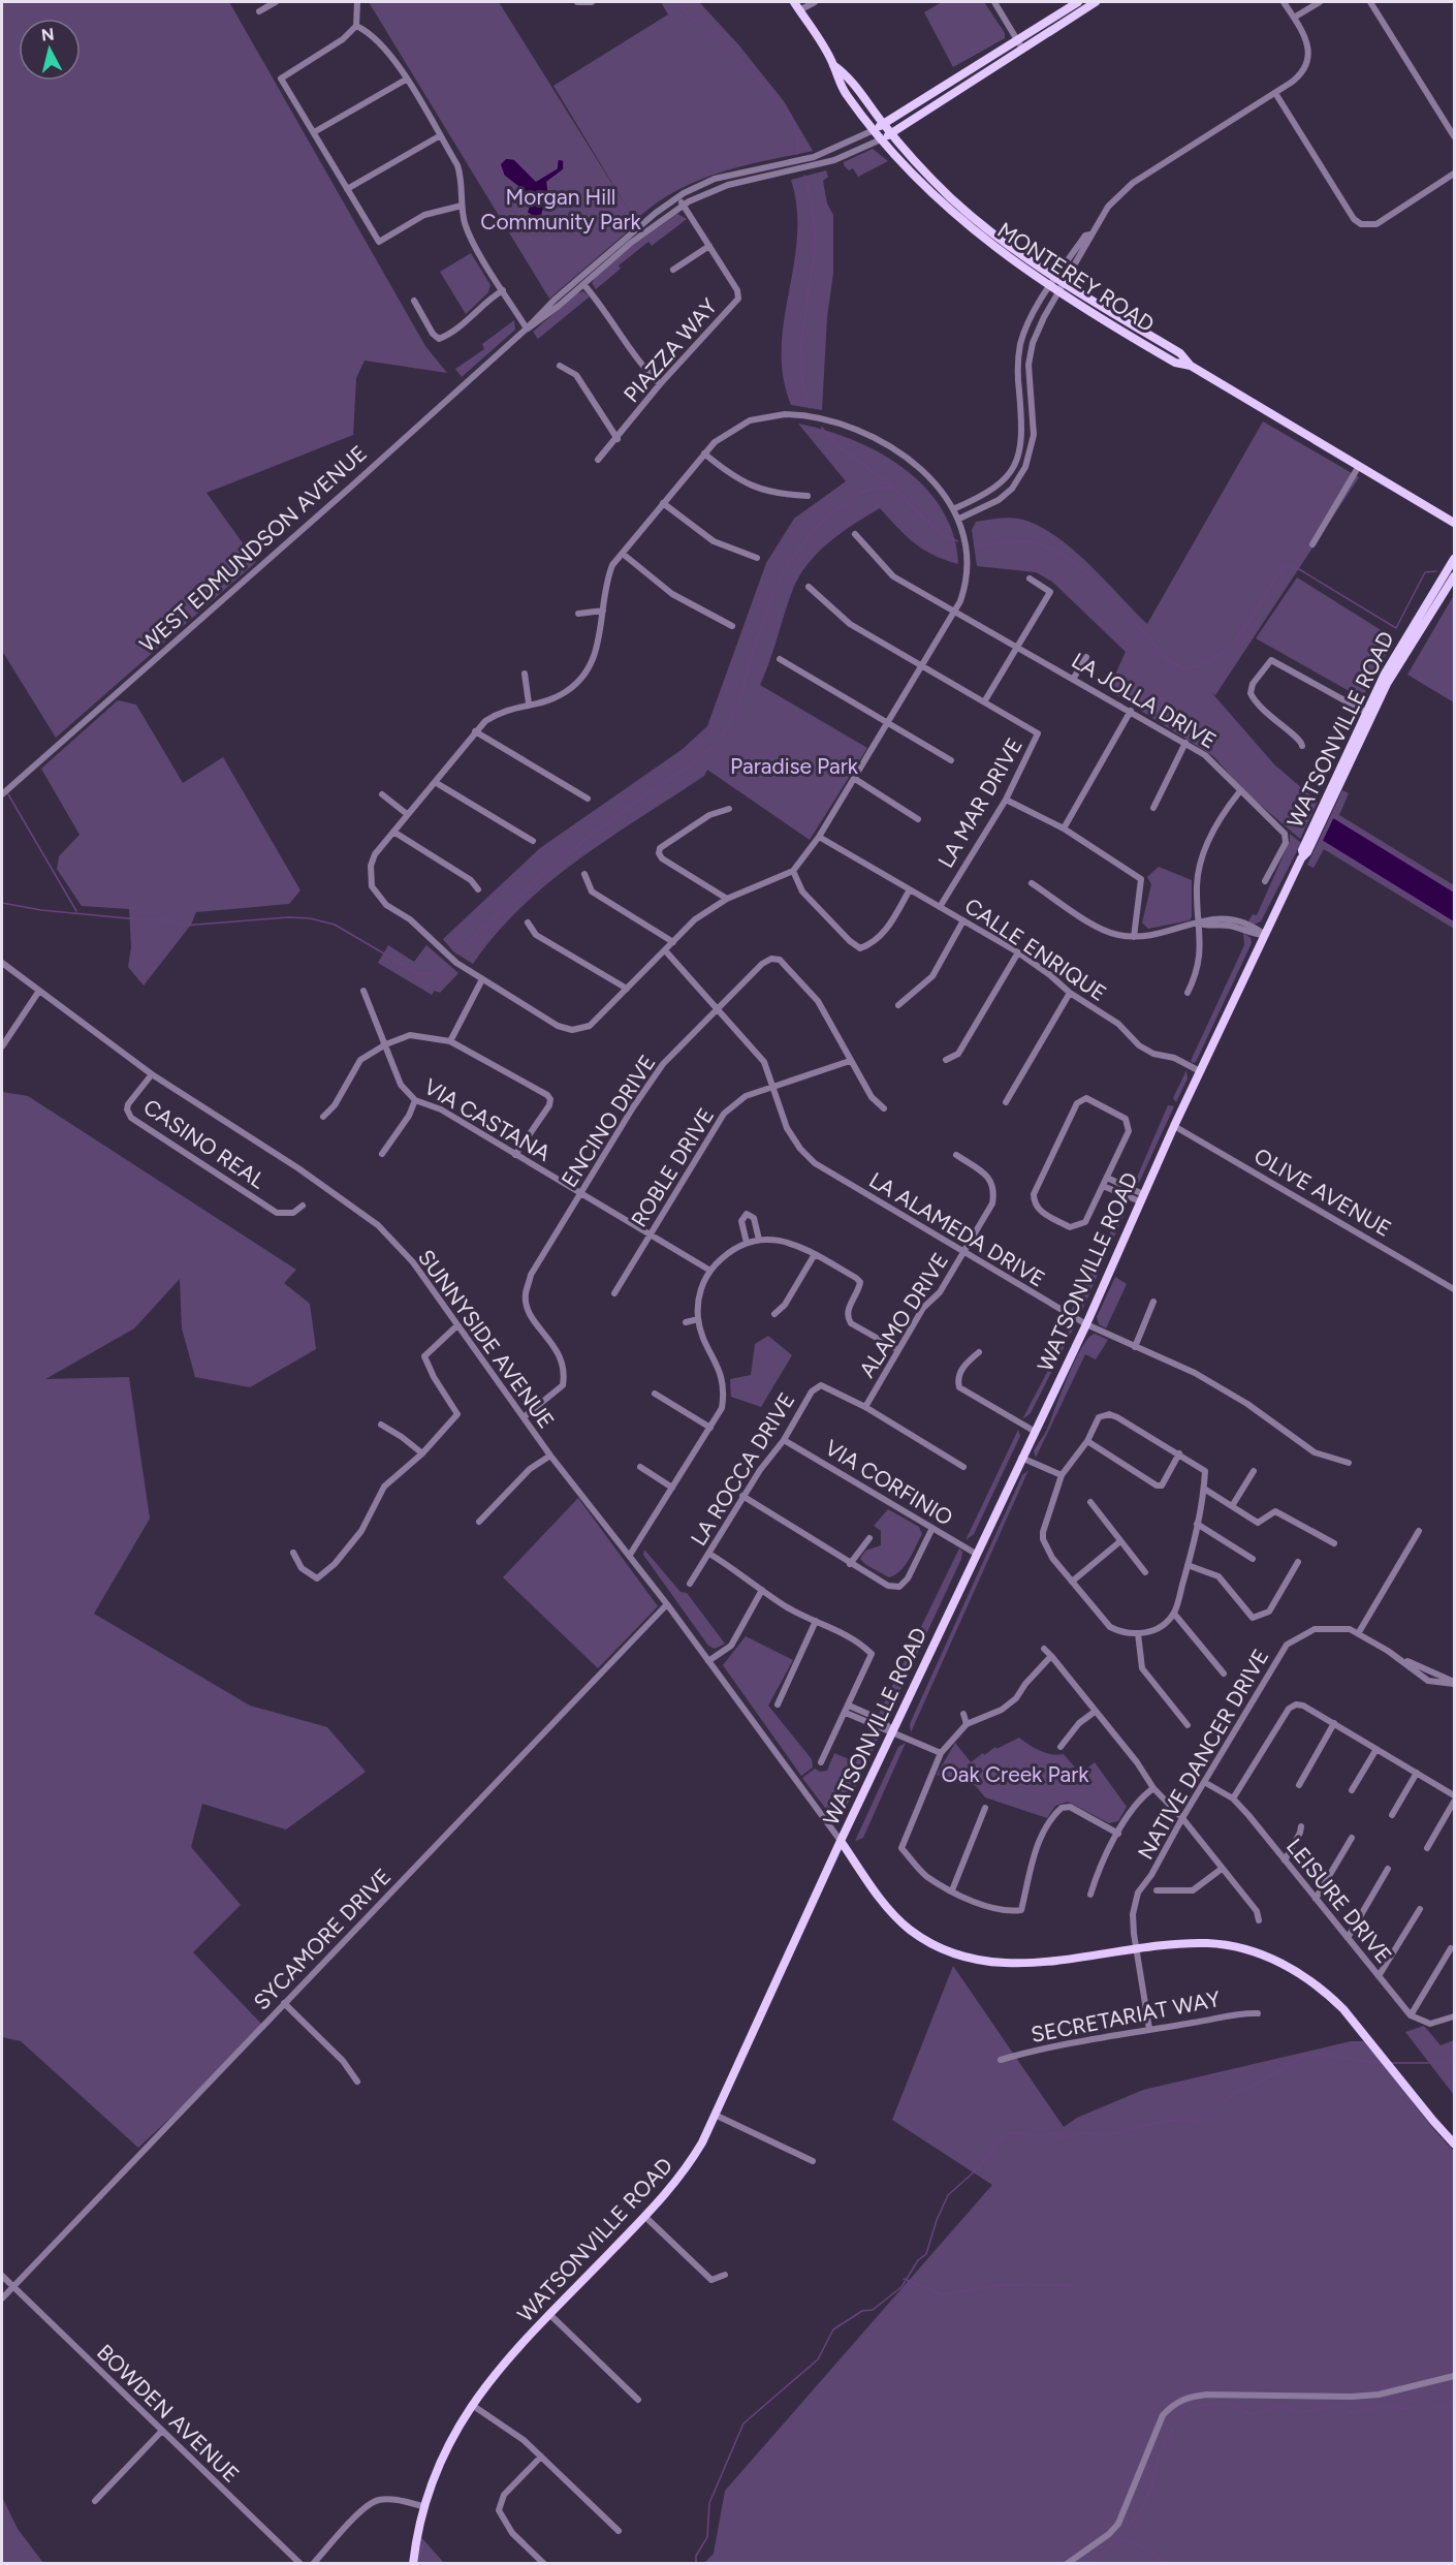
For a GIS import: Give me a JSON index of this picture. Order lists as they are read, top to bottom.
{
  "streets": {
    "main road": ["MONTEREY ROAD", "WATSONVILLE ROAD"],
    "street": [
      "PIAZZA WAY",
      "WEST EDMUNDSON AVENUE",
      "LA JOLLA DRIVE",
      "LA MAR DRIVE",
      "CALLE ENRIQUE",
      "VIA CASTANA",
      "ENCINO DRIVE",
      "CASINO REAL",
      "ROBLE DRIVE",
      "OLIVE AVENUE",
      "LA ALAMEDA DRIVE",
      "ALAMO DRIVE",
      "SUNNYSIDE AVENUE",
      "LA ROCCA DRIVE",
      "VIA CORFINIO",
      "NATIVE DANCER DRIVE",
      "LEISURE DRIVE",
      "SYCAMORE DRIVE",
      "SECRETARIAT WAY",
      "BOWDEN AVENUE"
    ]
  },
  "crossings": [
    ["MONTEREY ROAD", "WEST EDMUNDSON AVENUE"],
    ["PIAZZA WAY", "WEST EDMUNDSON AVENUE"],
    ["WATSONVILLE ROAD", "CALLE ENRIQUE"],
    ["WATSONVILLE ROAD", "OLIVE AVENUE"],
    ["WATSONVILLE ROAD", "LA ALAMEDA DRIVE"],
    ["WATSONVILLE ROAD", "SUNNYSIDE AVENUE"],
    ["WATSONVILLE ROAD", "VIA CORFINIO"],
    ["LA MAR DRIVE", "CALLE ENRIQUE"],
    ["VIA CASTANA", "ENCINO DRIVE"],
    ["VIA CASTANA", "ROBLE DRIVE"],
    ["ENCINO DRIVE", "ROBLE DRIVE"],
    ["ENCINO DRIVE", "LA ALAMEDA DRIVE"],
    ["ENCINO DRIVE", "SUNNYSIDE AVENUE"],
    ["CASINO REAL", "SUNNYSIDE AVENUE"],
    ["ROBLE DRIVE", "LA ALAMEDA DRIVE"],
    ["LA ALAMEDA DRIVE", "ALAMO DRIVE"],
    ["ALAMO DRIVE", "LA ROCCA DRIVE"],
    ["SUNNYSIDE AVENUE", "SYCAMORE DRIVE"],
    ["LA ROCCA DRIVE", "VIA CORFINIO"],
    ["NATIVE DANCER DRIVE", "LEISURE DRIVE"],
    ["NATIVE DANCER DRIVE", "SECRETARIAT WAY"],
    ["SYCAMORE DRIVE", "BOWDEN AVENUE"]
  ],
  "parks": ["Morgan Hill Community Park", "Paradise Park", "Oak Creek Park"],
  "north": "top"
}
